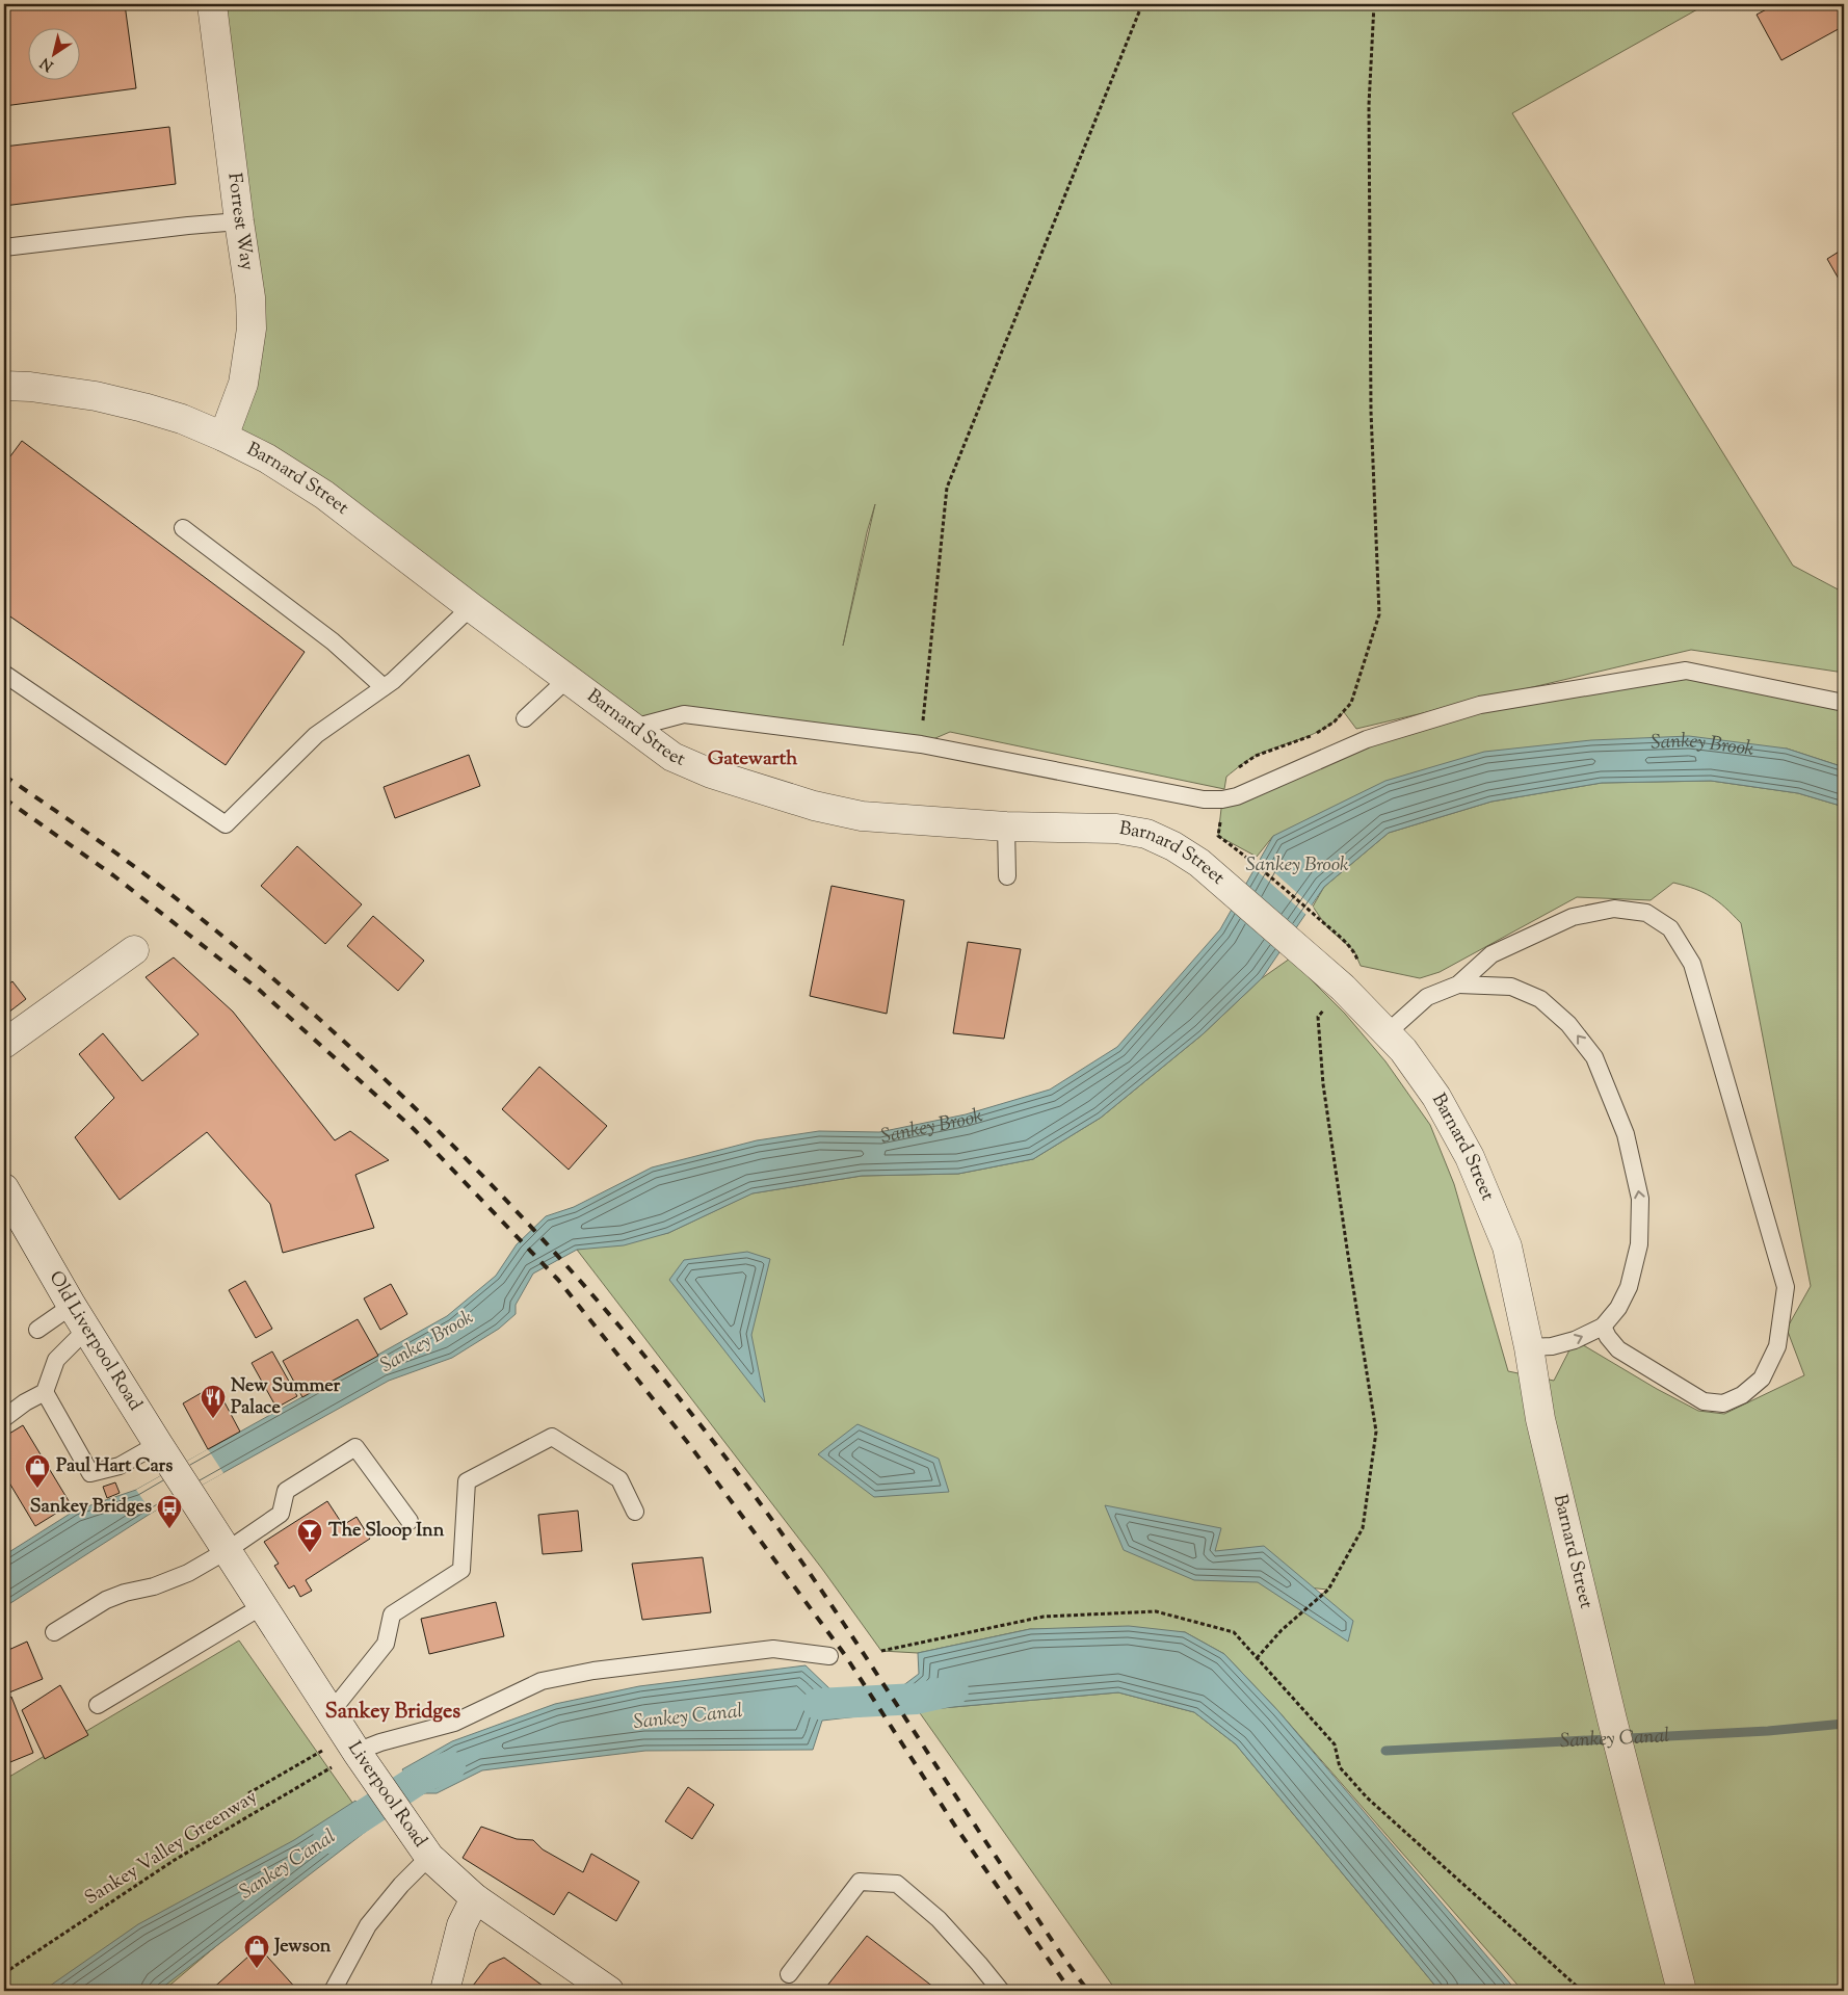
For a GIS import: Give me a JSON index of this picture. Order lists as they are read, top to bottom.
{
  "streets": {
    "street": [
      "Forrest Way",
      "Barnard Street",
      "Old Liverpool Road",
      "Liverpool Road"
    ],
    "path": ["Sankey Valley Greenway"]
  },
  "crossings": [
    ["Forrest Way", "Barnard Street"],
    ["Old Liverpool Road", "Liverpool Road"],
    ["Liverpool Road", "Sankey Valley Greenway"]
  ],
  "districts": ["Gatewarth", "Sankey Bridges"],
  "water": ["Sankey Brook", "Sankey Canal"],
  "places": {
    "restaurant": ["New Summer Palace"],
    "shop": ["Paul Hart Cars", "Jewson"],
    "bus stop": ["Sankey Bridges"],
    "bar": ["The Sloop Inn"]
  },
  "north": "bottom left"
}
